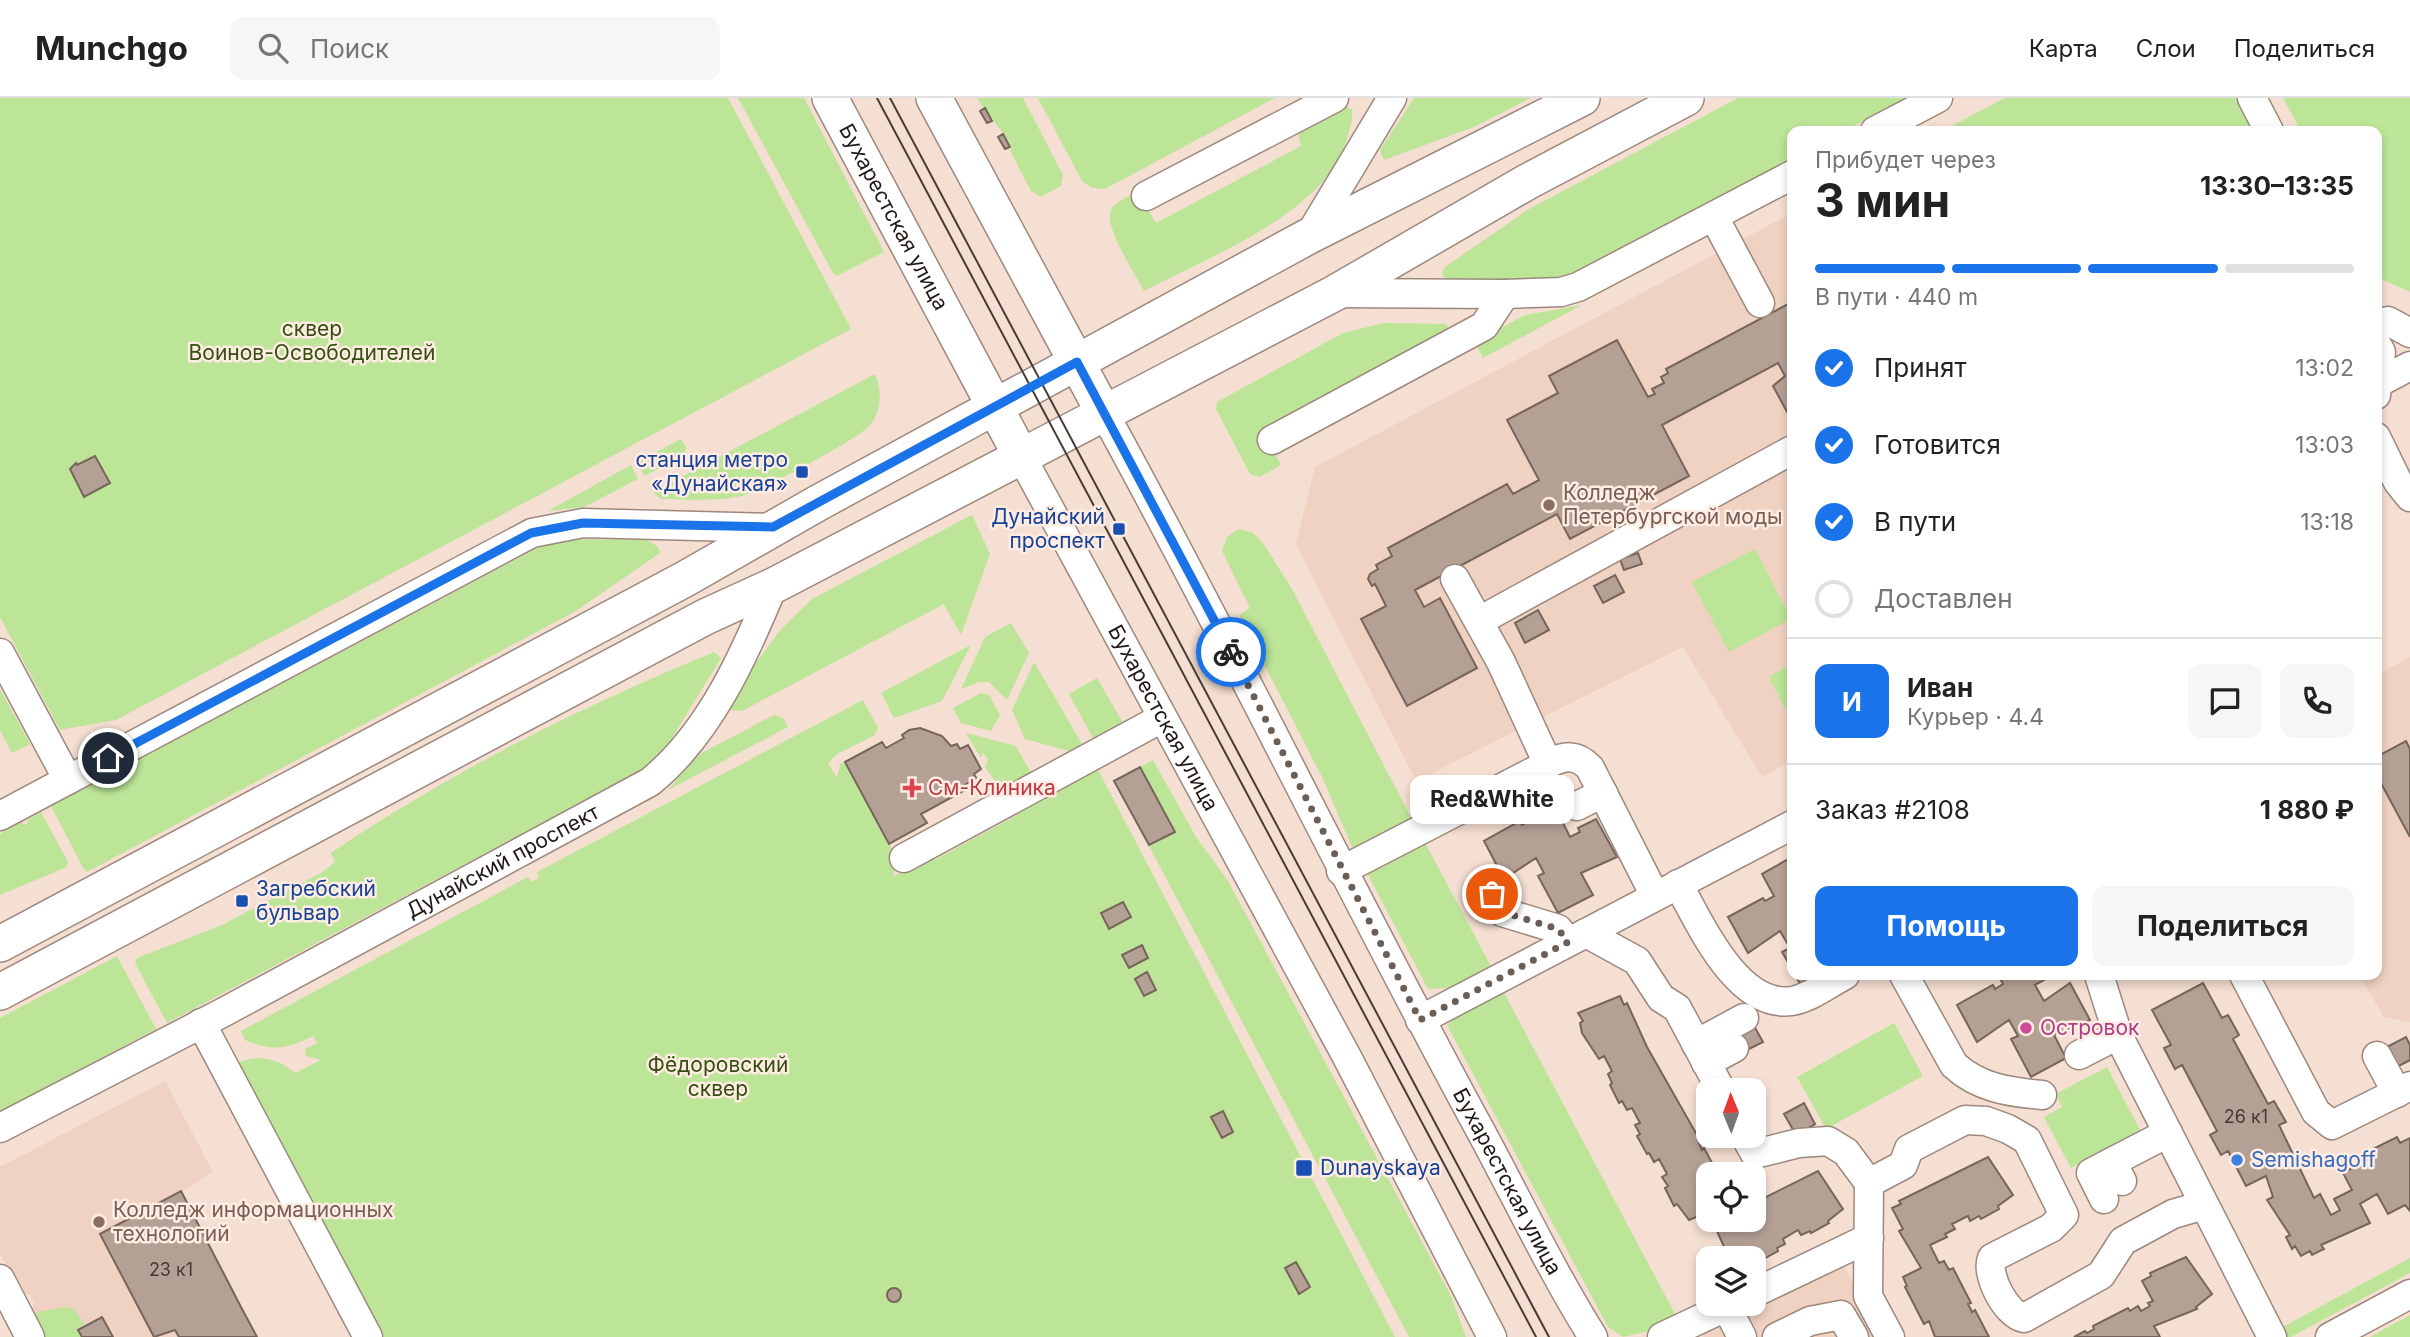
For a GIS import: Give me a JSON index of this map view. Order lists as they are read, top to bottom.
{
  "streets": {
    "main road": ["Бухарестская улица"],
    "street": ["Дунайский проспект"]
  },
  "parks": ["сквер Воинов-Освободителей", "Фёдоровский сквер"],
  "places": {
    "transit": [
      "станция метро «Дунайская»",
      "Дунайский проспект",
      "Загребский бульвар",
      "Dunayskaya"
    ],
    "other": [
      "Колледж Петербургской моды",
      "Red&White",
      "Островок",
      "Semishagoff",
      "Колледж информационных технологий"
    ],
    "health": ["См-Клиника"]
  },
  "house_numbers": ["26 к1", "23 к1"],
  "north": "top",
  "page": {
    "header": "Munchgo",
    "search": "Поиск",
    "nav": ["Карта", "Слои", "Поделиться"],
    "heading": ["3 мин", "Прибудет через", "13:30–13:35"],
    "panel": [
      "Иван",
      "Курьер · 4.4",
      "Заказ #2108",
      "1 880 ₽"
    ],
    "bar": "В пути · 440 m",
    "list": [
      ["Принят", "13:02"],
      ["Готовится", "13:03"],
      ["В пути", "13:18"],
      "Доставлен"
    ],
    "round": "И",
    "bubble": "Red&White",
    "buttons": ["Помощь", "Поделиться"]
  }
}
